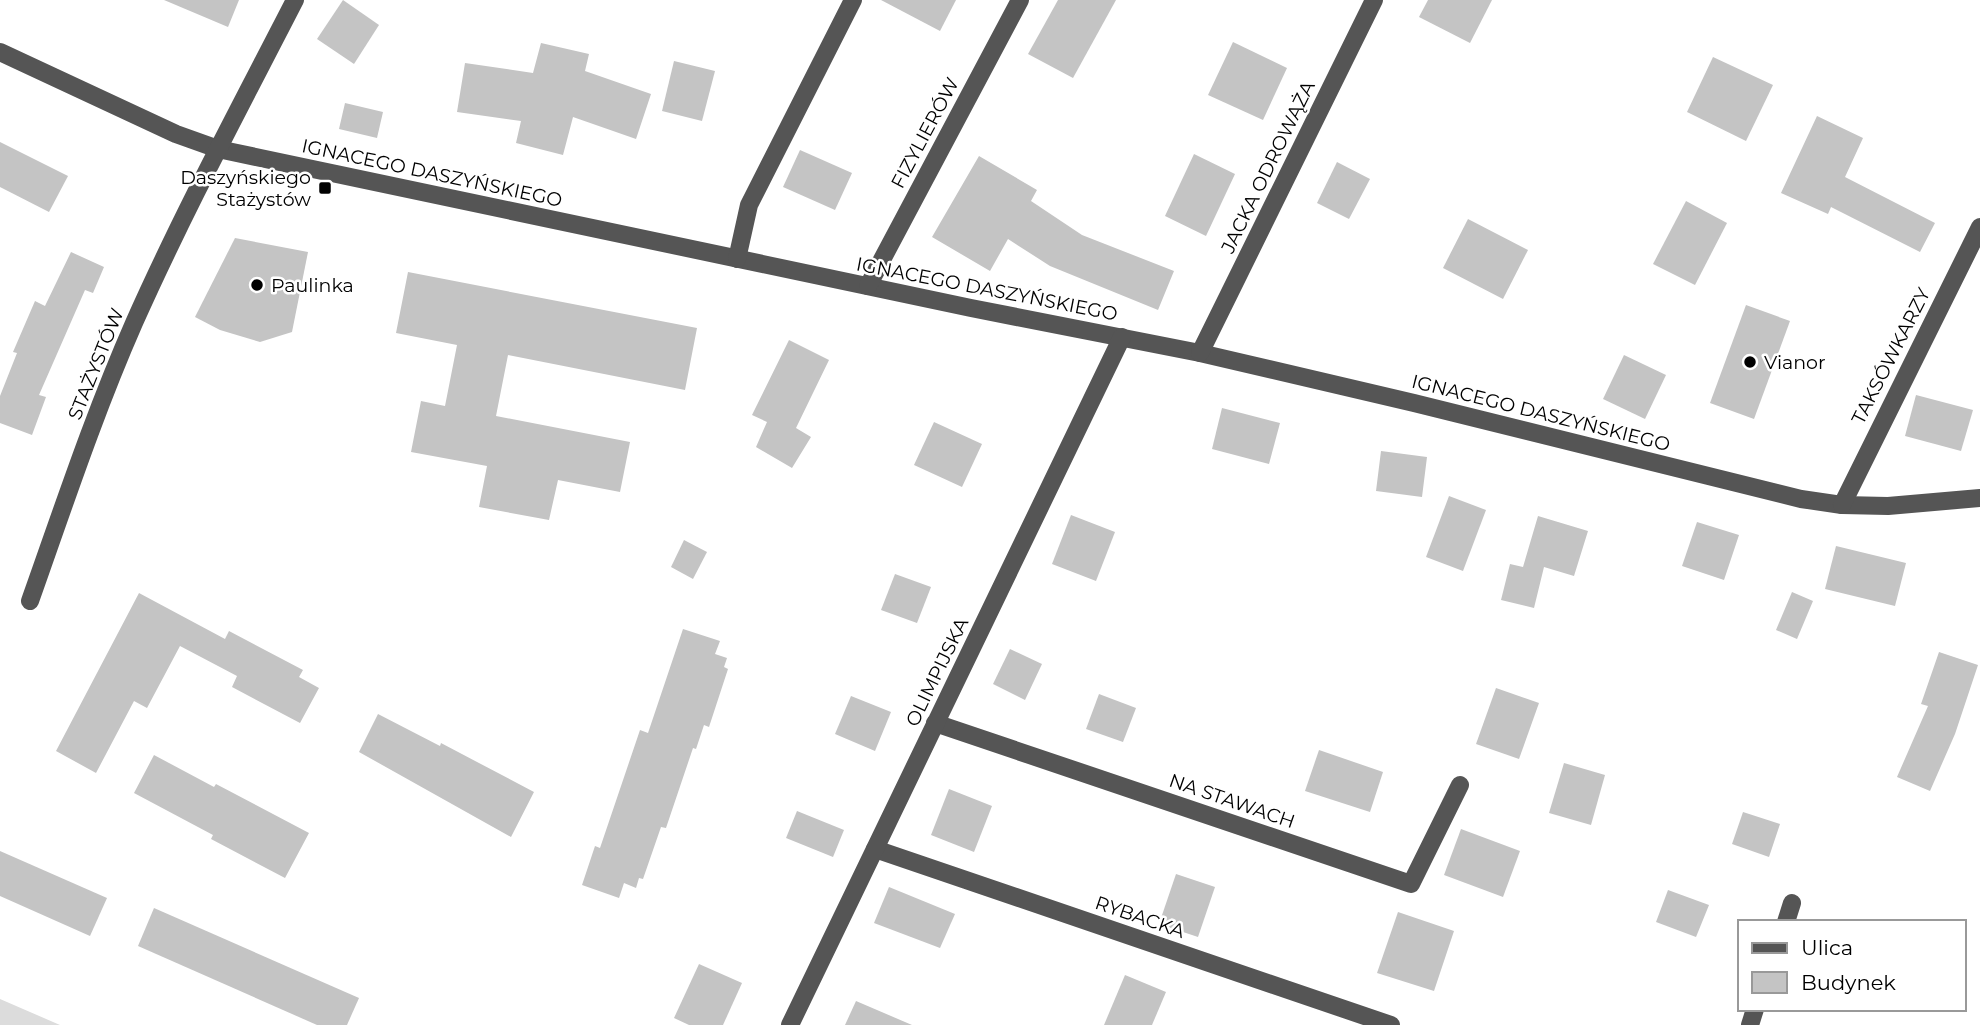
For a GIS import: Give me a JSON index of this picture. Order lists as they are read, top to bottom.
{
  "streets": {
    "street": [
      "FIZYLIERÓW",
      "JACKA ODROWĄŻA",
      "IGNACEGO DASZYŃSKIEGO",
      "TAKSÓWKARZY",
      "STAŻYSTÓW",
      "OLIMPIJSKA",
      "NA STAWACH",
      "RYBACKA"
    ]
  },
  "crossings": [
    ["FIZYLIERÓW", "IGNACEGO DASZYŃSKIEGO"],
    ["JACKA ODROWĄŻA", "IGNACEGO DASZYŃSKIEGO"],
    ["IGNACEGO DASZYŃSKIEGO", "TAKSÓWKARZY"],
    ["IGNACEGO DASZYŃSKIEGO", "STAŻYSTÓW"],
    ["IGNACEGO DASZYŃSKIEGO", "OLIMPIJSKA"],
    ["OLIMPIJSKA", "NA STAWACH"],
    ["OLIMPIJSKA", "RYBACKA"]
  ],
  "places": {
    "transit": ["Daszyńskiego Stażystów"],
    "other": ["Paulinka", "Vianor"]
  },
  "legend": ["Ulica", "Budynek"]
}
